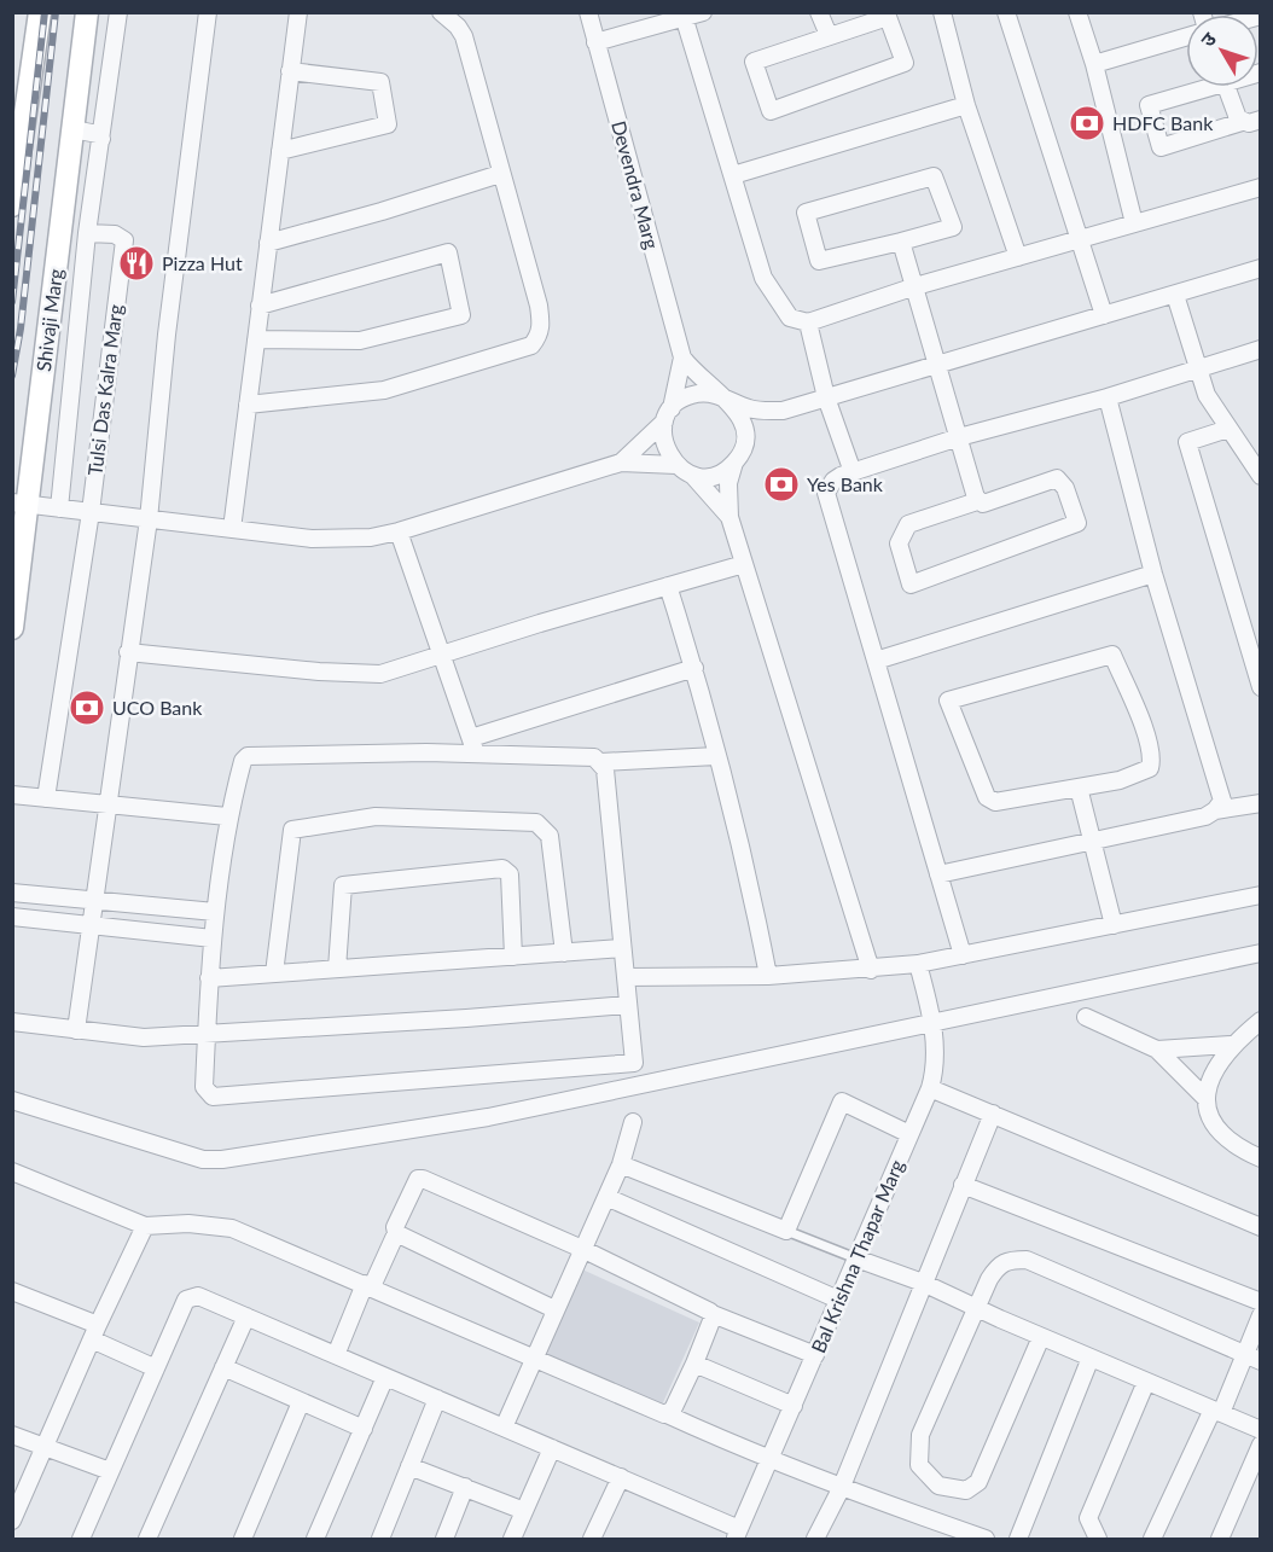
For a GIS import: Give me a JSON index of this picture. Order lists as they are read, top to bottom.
{
  "streets": {
    "main road": ["Shivaji Marg"],
    "street": ["Devendra Marg", "Tulsi Das Kalra Marg", "Bal Krishna Thapar Marg"]
  },
  "places": {
    "bank": ["HDFC Bank", "Yes Bank", "UCO Bank"],
    "restaurant": ["Pizza Hut"]
  },
  "north": "top left"
}
